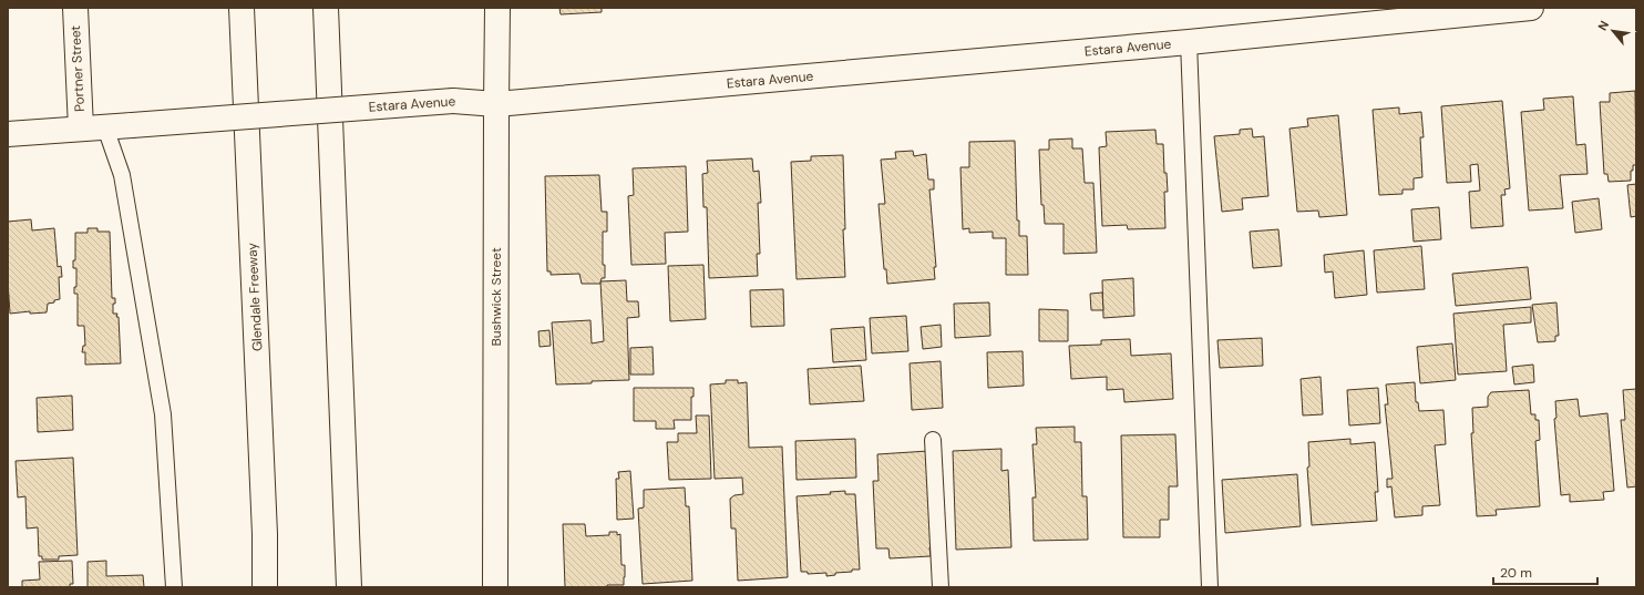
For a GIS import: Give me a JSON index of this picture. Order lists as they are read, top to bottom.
{
  "streets": {
    "main road": [
      "Estara Avenue",
      "Portner Street",
      "Glendale Freeway",
      "Bushwick Street"
    ]
  },
  "crossings": [
    ["Estara Avenue", "Portner Street"],
    ["Estara Avenue", "Bushwick Street"]
  ],
  "scale_bar": "20 m",
  "north": "top left"
}
